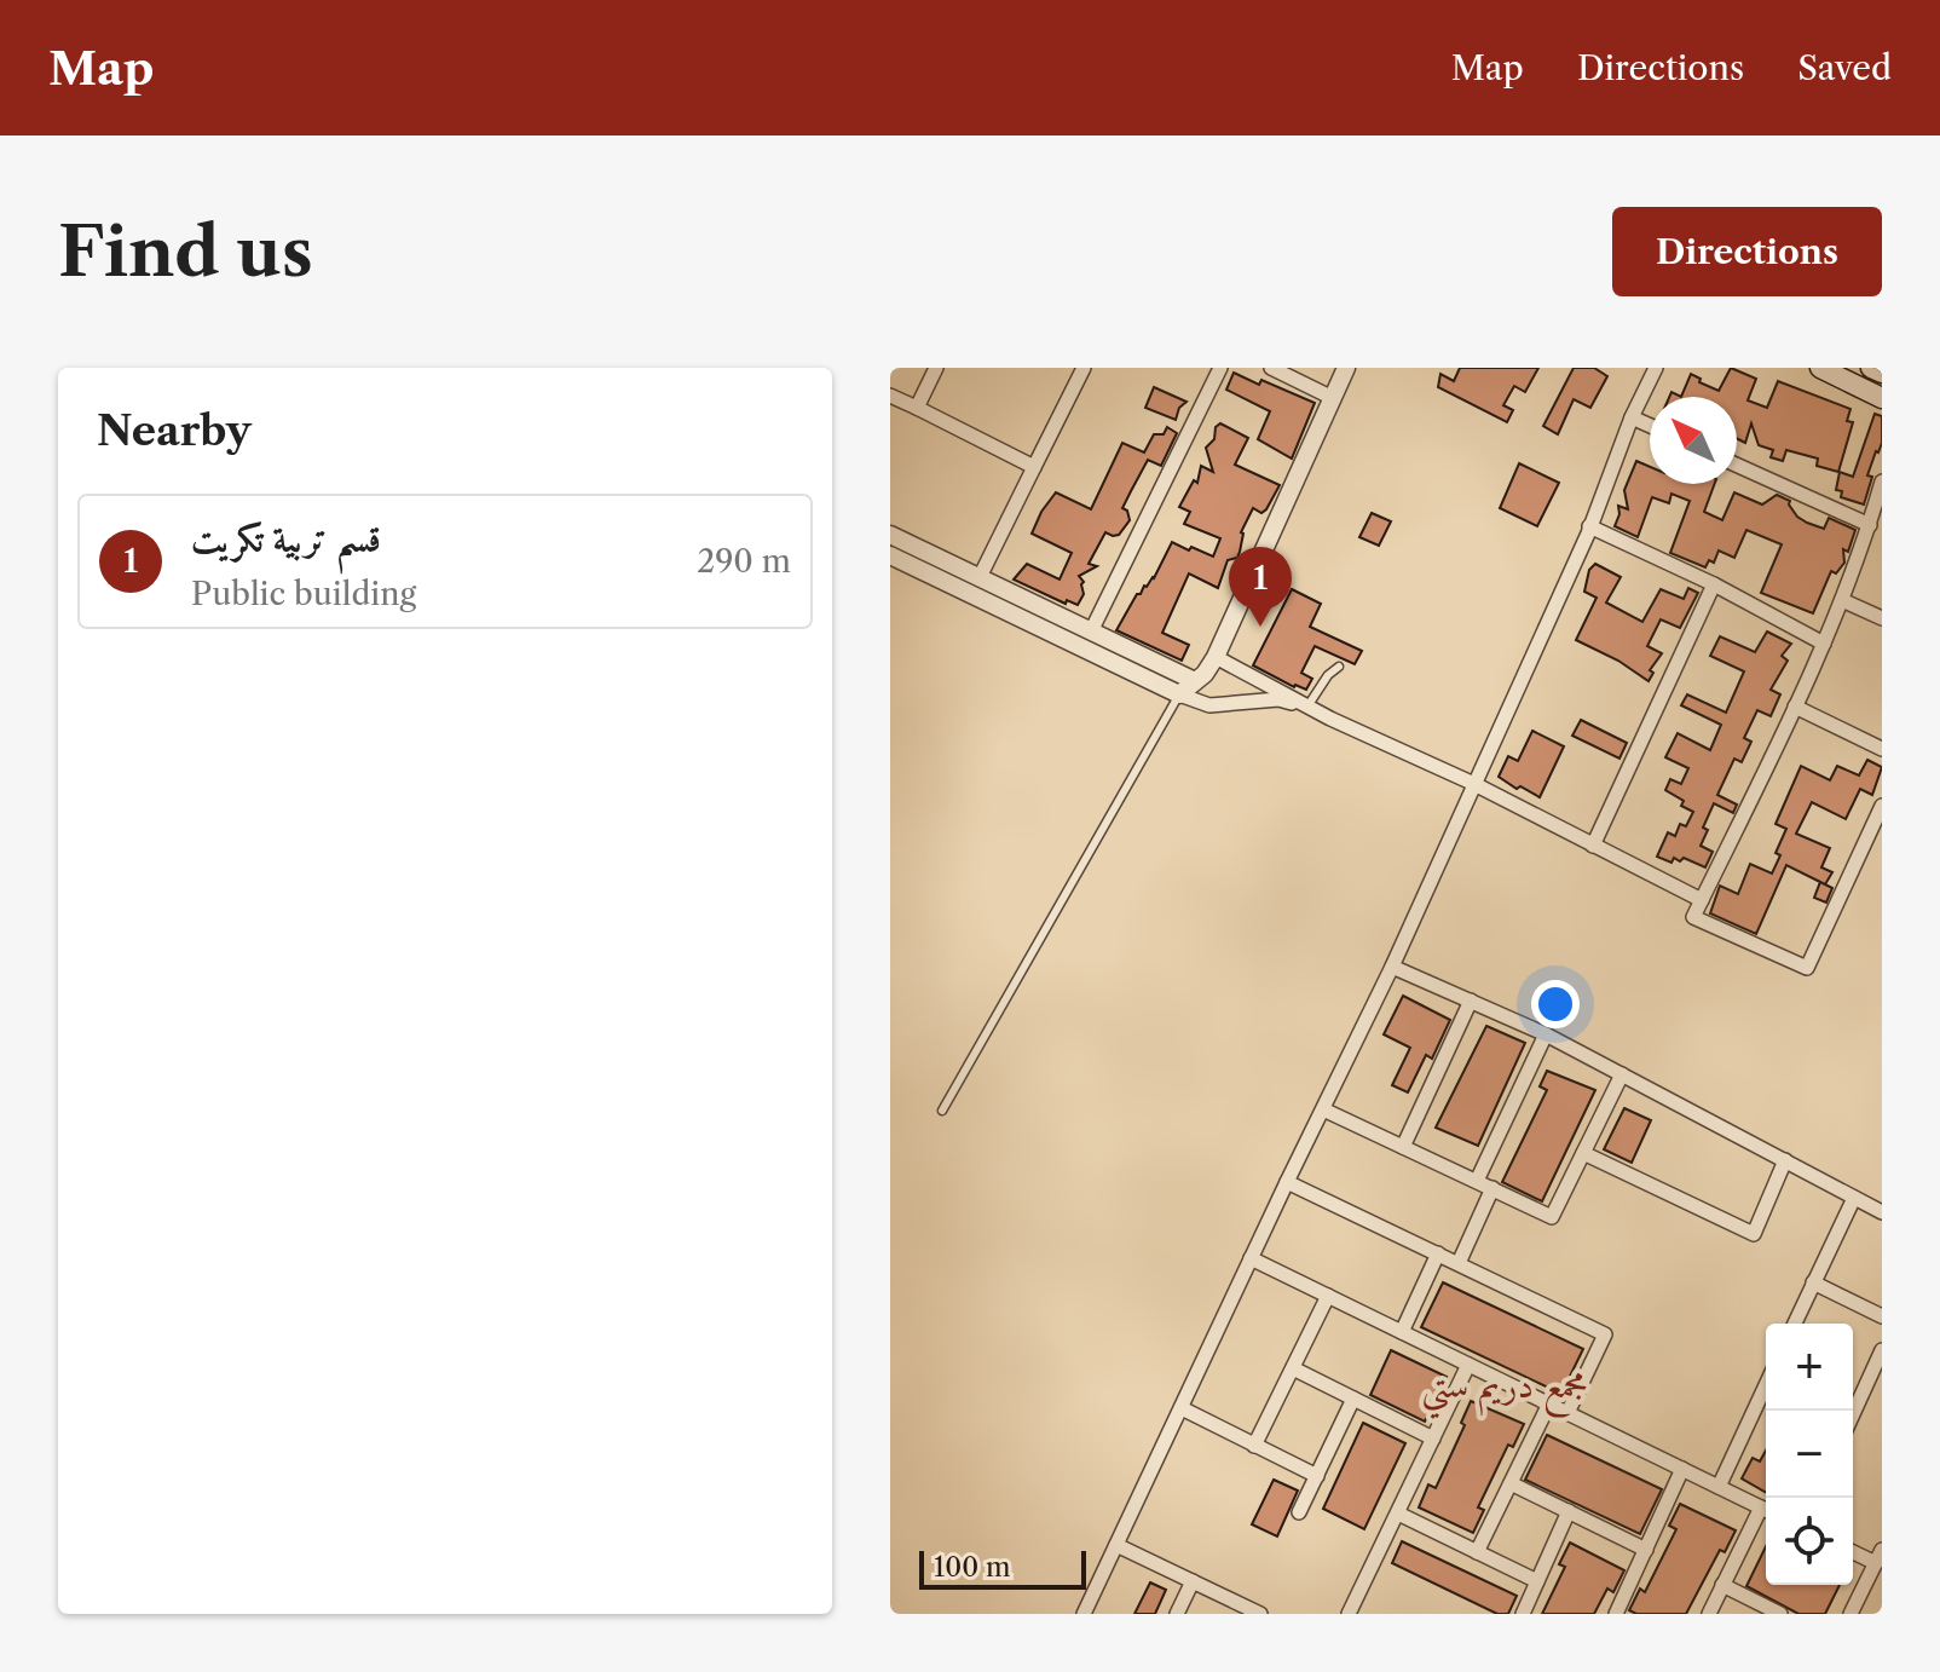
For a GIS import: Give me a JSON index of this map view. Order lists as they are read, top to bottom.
{
  "districts": ["مجمع دريم ستي"],
  "scale_bar": "100 m",
  "north": "top left",
  "page": {
    "header": "Map",
    "nav": ["Map", "Directions", "Saved"],
    "buttons": "Directions",
    "title": "Find us",
    "heading": "Nearby",
    "list": [
      {
        "mark": "1",
        "name": "قسم تربية تكريت",
        "note": "Public building",
        "value": "290 m"
      }
    ],
    "pins": "1",
    "map_buttons": ["+", "−"],
    "scale": "100 m"
  }
}
